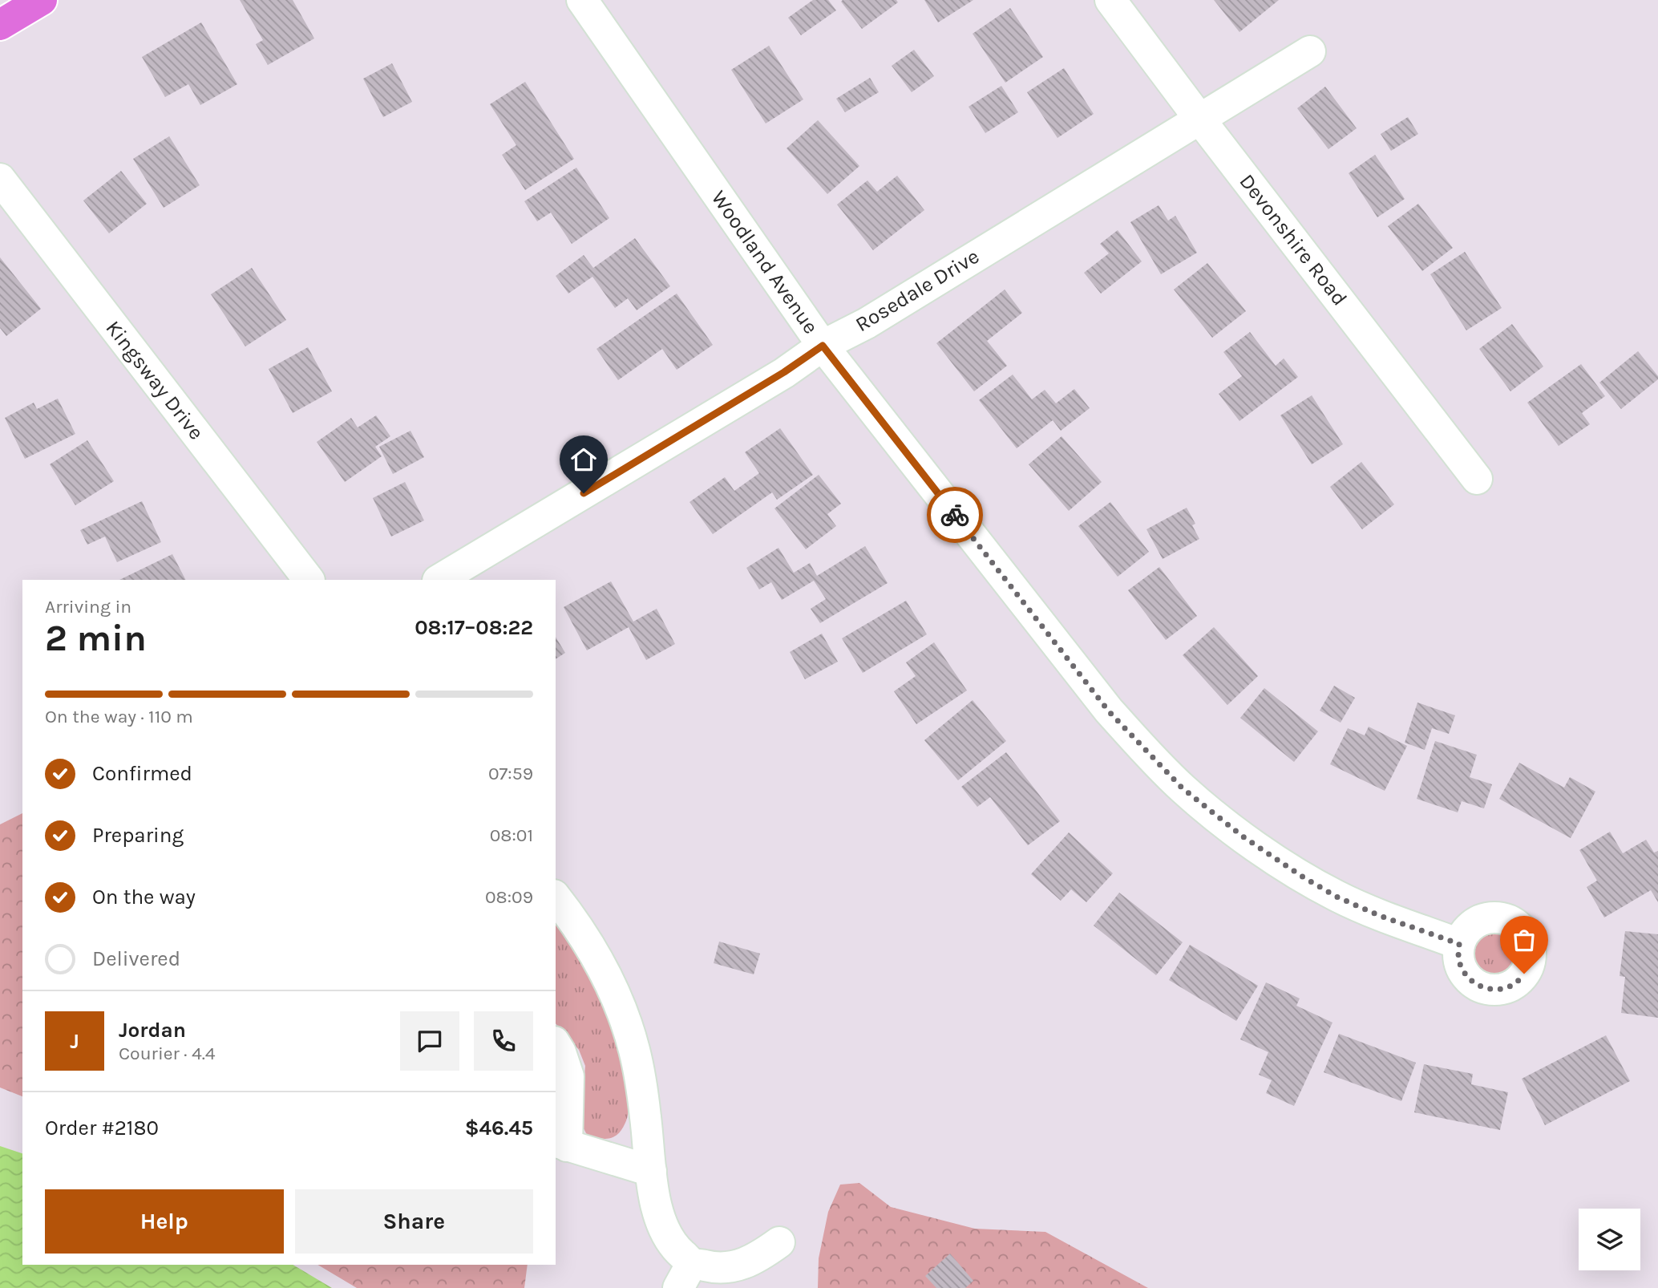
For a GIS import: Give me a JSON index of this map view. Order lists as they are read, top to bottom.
{
  "streets": {
    "street": [
      "Devonshire Road",
      "Woodland Avenue",
      "Rosedale Drive",
      "Kingsway Drive"
    ]
  },
  "crossings": [
    ["Devonshire Road", "Rosedale Drive"],
    ["Woodland Avenue", "Rosedale Drive"]
  ],
  "page": {
    "heading": ["2 min", "Arriving in", "08:17–08:22"],
    "panel": [
      "Jordan",
      "Courier · 4.4",
      "Order #2180",
      "$46.45"
    ],
    "bar": "On the way · 110 m",
    "list": [
      ["Confirmed", "07:59"],
      ["Preparing", "08:01"],
      ["On the way", "08:09"],
      "Delivered"
    ],
    "round": "J",
    "buttons": ["Help", "Share"]
  }
}
